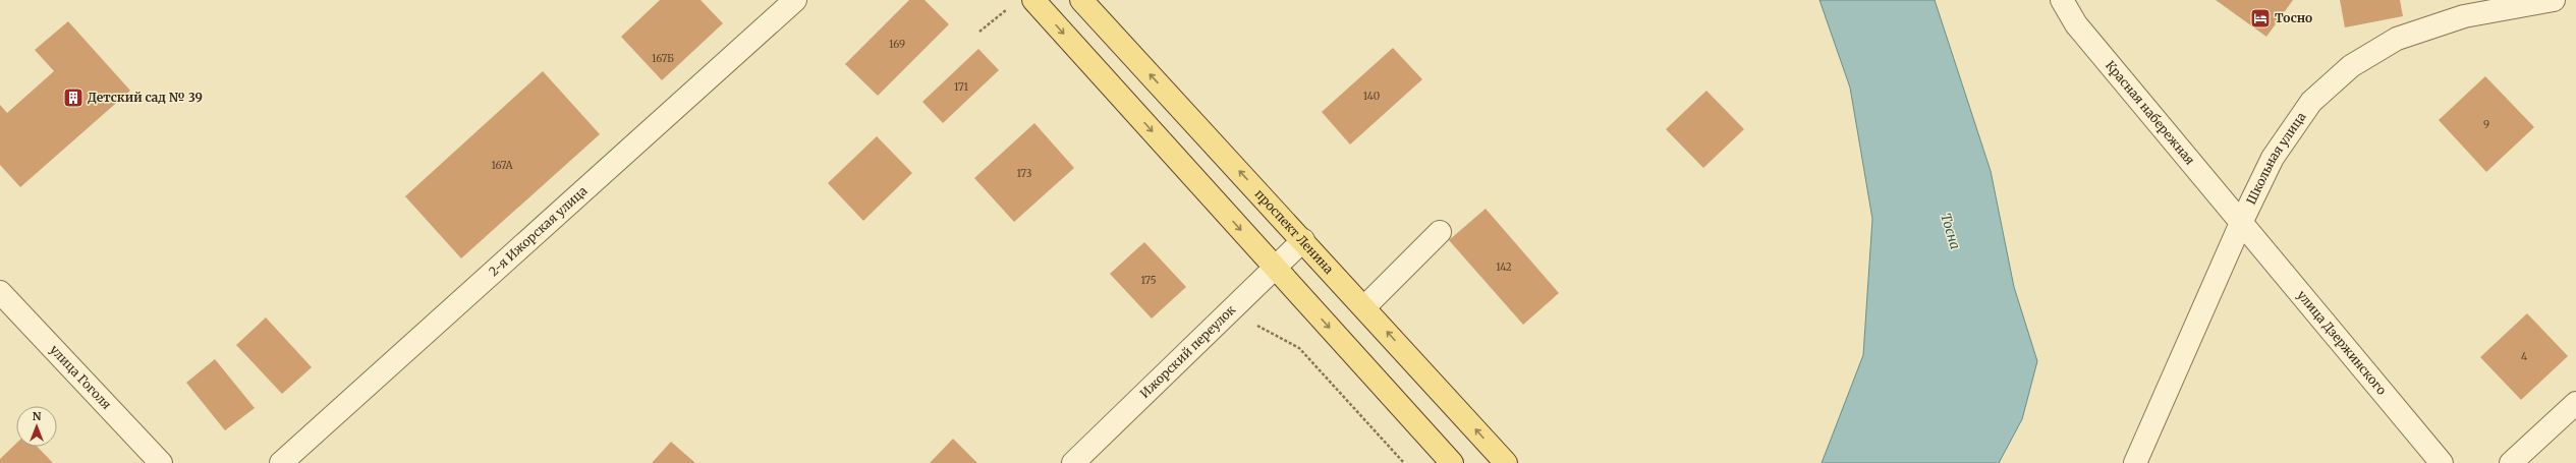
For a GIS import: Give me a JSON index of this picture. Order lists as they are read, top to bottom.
{
  "streets": {
    "main road": ["проспект Ленина"],
    "street": [
      "Красная набережная",
      "Школьная улица",
      "2-я Ижорская улица",
      "улица Дзержинского",
      "Ижорский переулок",
      "улица Гоголя"
    ]
  },
  "crossings": [
    ["Красная набережная", "Школьная улица"],
    ["Красная набережная", "улица Дзержинского"],
    ["Школьная улица", "улица Дзержинского"],
    ["проспект Ленина", "Ижорский переулок"]
  ],
  "water": ["Тосна"],
  "places": {
    "hotel": ["Тосно"],
    "building": ["Детский сад № 39"]
  },
  "house_numbers": [
    "169",
    "167Б",
    "171",
    "140",
    "9",
    "167А",
    "173",
    "142",
    "175",
    "4"
  ],
  "north": "top"
}
